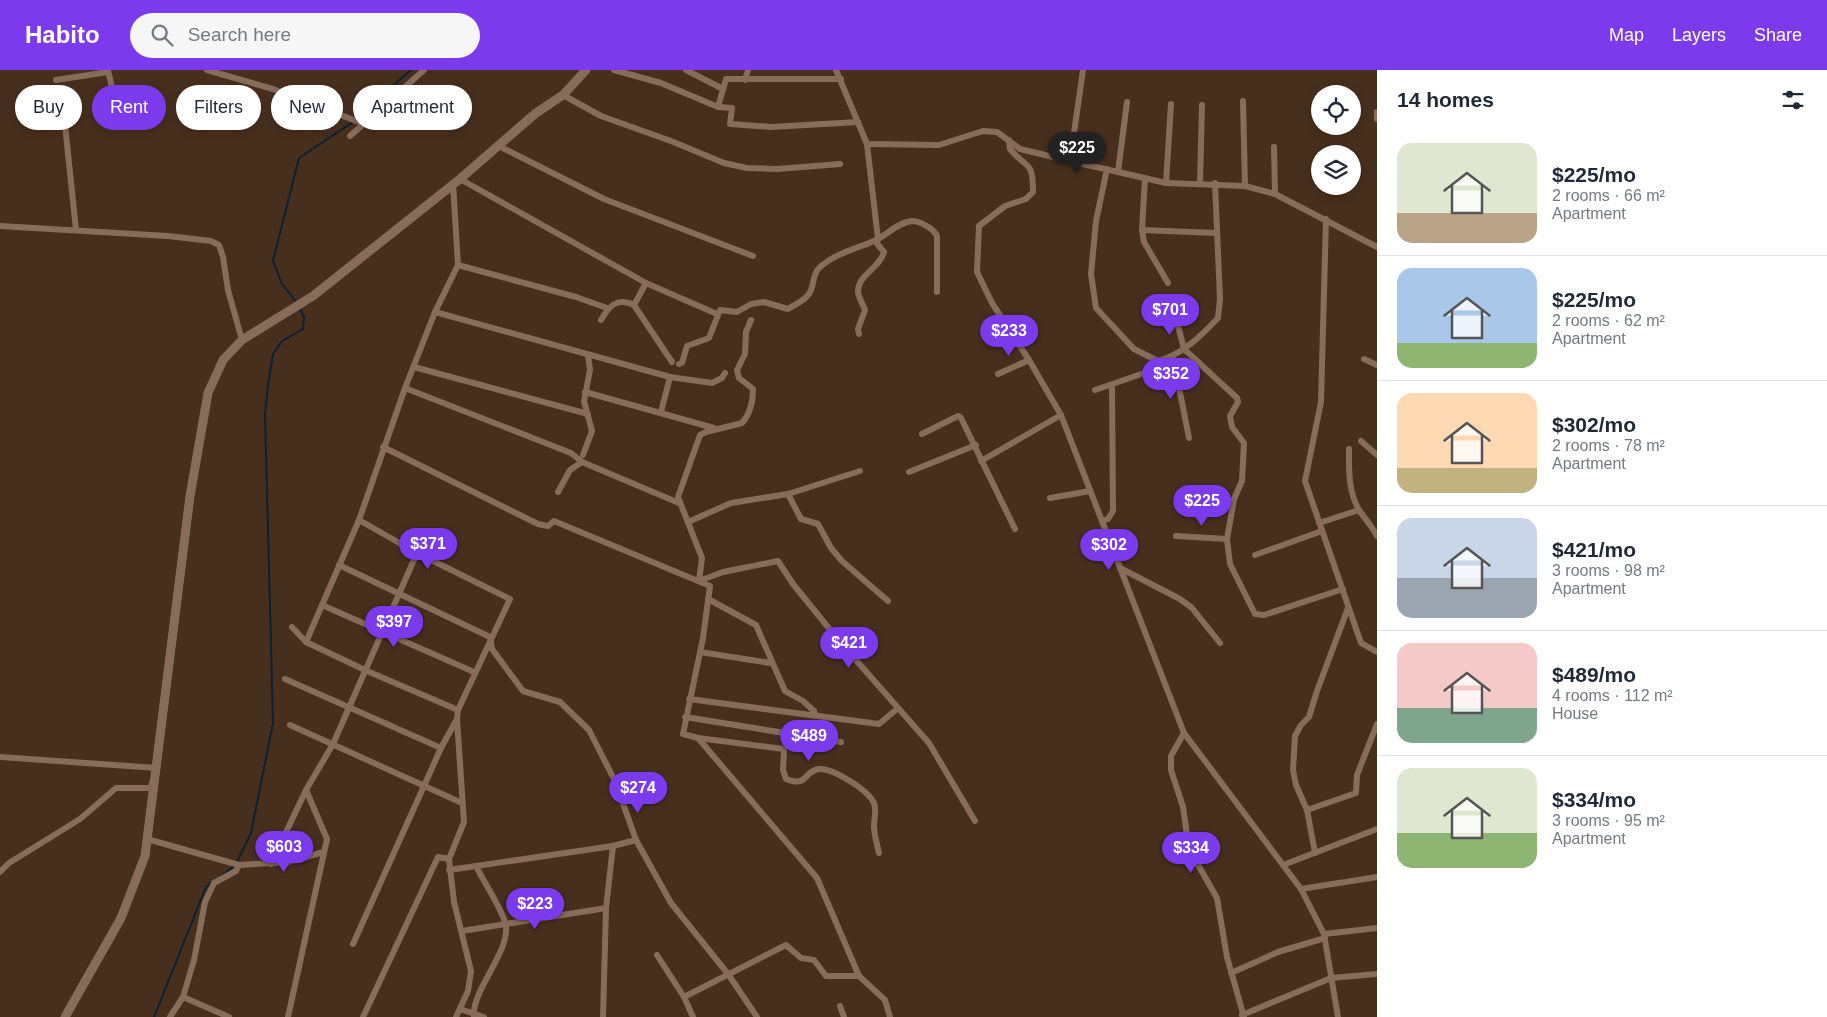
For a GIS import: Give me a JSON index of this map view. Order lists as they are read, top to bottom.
{
  "page": {
    "header": "Habito",
    "search": "Search here",
    "nav": ["Map", "Layers", "Share"],
    "heading": "14 homes",
    "chip": [
      "Buy",
      "Rent",
      "Filters",
      "New",
      "Apartment"
    ],
    "list": [
      {
        "name": "$225/mo",
        "note": "2 rooms · 66 m² · Apartment"
      },
      {
        "name": "$225/mo",
        "note": "2 rooms · 62 m² · Apartment"
      },
      {
        "name": "$302/mo",
        "note": "2 rooms · 78 m² · Apartment"
      },
      {
        "name": "$421/mo",
        "note": "3 rooms · 98 m² · Apartment"
      },
      {
        "name": "$489/mo",
        "note": "4 rooms · 112 m² · House"
      },
      {
        "name": "$334/mo",
        "note": "3 rooms · 95 m² · Apartment"
      }
    ],
    "price": [
      "$225",
      "$701",
      "$233",
      "$352",
      "$225",
      "$371",
      "$302",
      "$397",
      "$421",
      "$489",
      "$274",
      "$603",
      "$334",
      "$223"
    ]
  }
}
